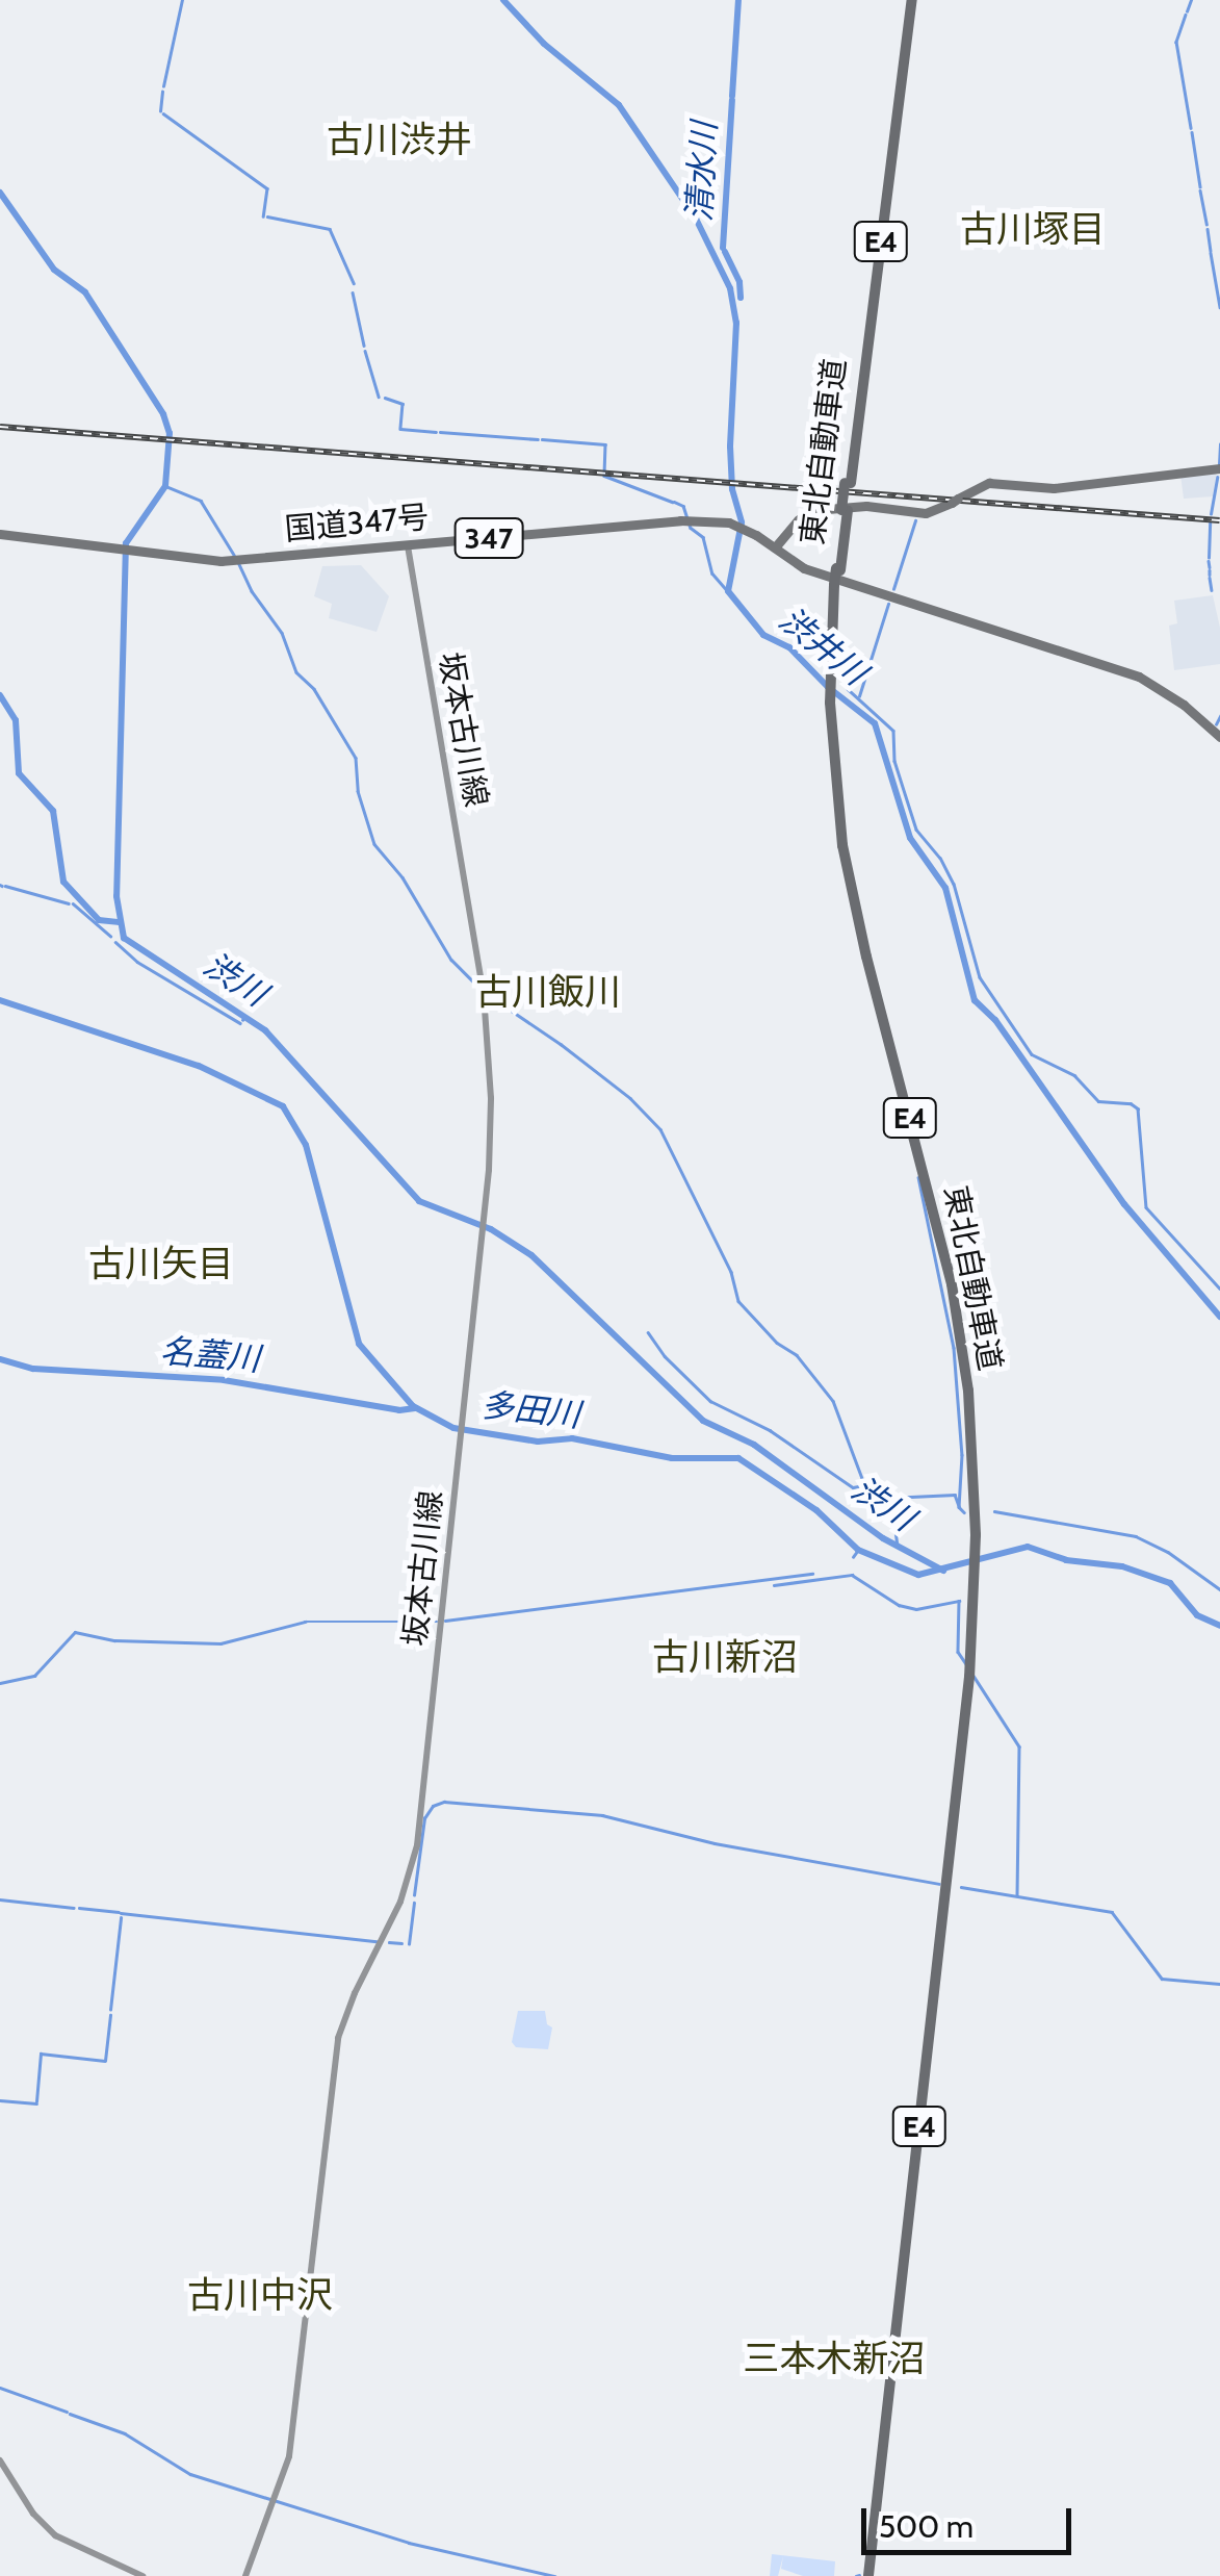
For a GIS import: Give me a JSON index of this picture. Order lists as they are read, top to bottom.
{
  "streets": {
    "highway": [
      "E4",
      "東北自動車道",
      "国道347号",
      "347"
    ],
    "main road": ["坂本古川線"]
  },
  "crossings": [
    ["国道347号", "坂本古川線"]
  ],
  "districts": [
    "古川渋井",
    "古川塚目",
    "古川飯川",
    "古川矢目",
    "古川新沼",
    "古川中沢",
    "三本木新沼"
  ],
  "water": [
    "清水川",
    "渋井川",
    "渋川",
    "名蓋川",
    "多田川"
  ],
  "scale_bar": "500 m"
}
